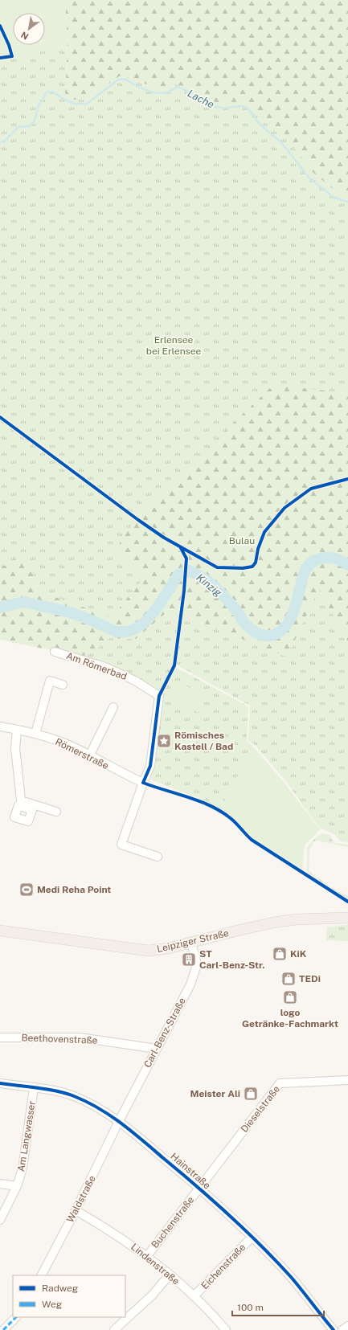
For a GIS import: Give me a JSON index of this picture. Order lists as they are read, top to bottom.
{
  "streets": {
    "main road": ["Leipziger Straße"],
    "street": [
      "Am Römerbad",
      "Römerstraße",
      "Carl-Benz-Straße",
      "Beethovenstraße",
      "Dieselstraße",
      "Am Langwasser",
      "Hainstraße",
      "Waldstraße",
      "Buchenstraße",
      "Lindenstraße",
      "Eichenstraße"
    ]
  },
  "crossings": [
    ["Am Römerbad", "Römerstraße"],
    ["Leipziger Straße", "Carl-Benz-Straße"],
    ["Carl-Benz-Straße", "Beethovenstraße"],
    ["Carl-Benz-Straße", "Hainstraße"],
    ["Carl-Benz-Straße", "Waldstraße"],
    ["Dieselstraße", "Hainstraße"],
    ["Dieselstraße", "Buchenstraße"],
    ["Am Langwasser", "Hainstraße"],
    ["Hainstraße", "Waldstraße"],
    ["Hainstraße", "Buchenstraße"],
    ["Hainstraße", "Eichenstraße"],
    ["Waldstraße", "Lindenstraße"],
    ["Buchenstraße", "Lindenstraße"],
    ["Lindenstraße", "Eichenstraße"]
  ],
  "water": ["Lache", "Kinzig"],
  "parks": ["Erlensee bei Erlensee", "Bulau"],
  "places": {
    "place": ["Römisches Kastell / Bad"],
    "sports": ["Medi Reha Point"],
    "shop": [
      "KiK",
      "TEDi",
      "logo Getränke-Fachmarkt",
      "Meister Ali"
    ],
    "building": ["ST Carl-Benz-Str."]
  },
  "legend": ["Radweg", "Weg"],
  "scale_bar": "100 m",
  "north": "bottom left"
}
